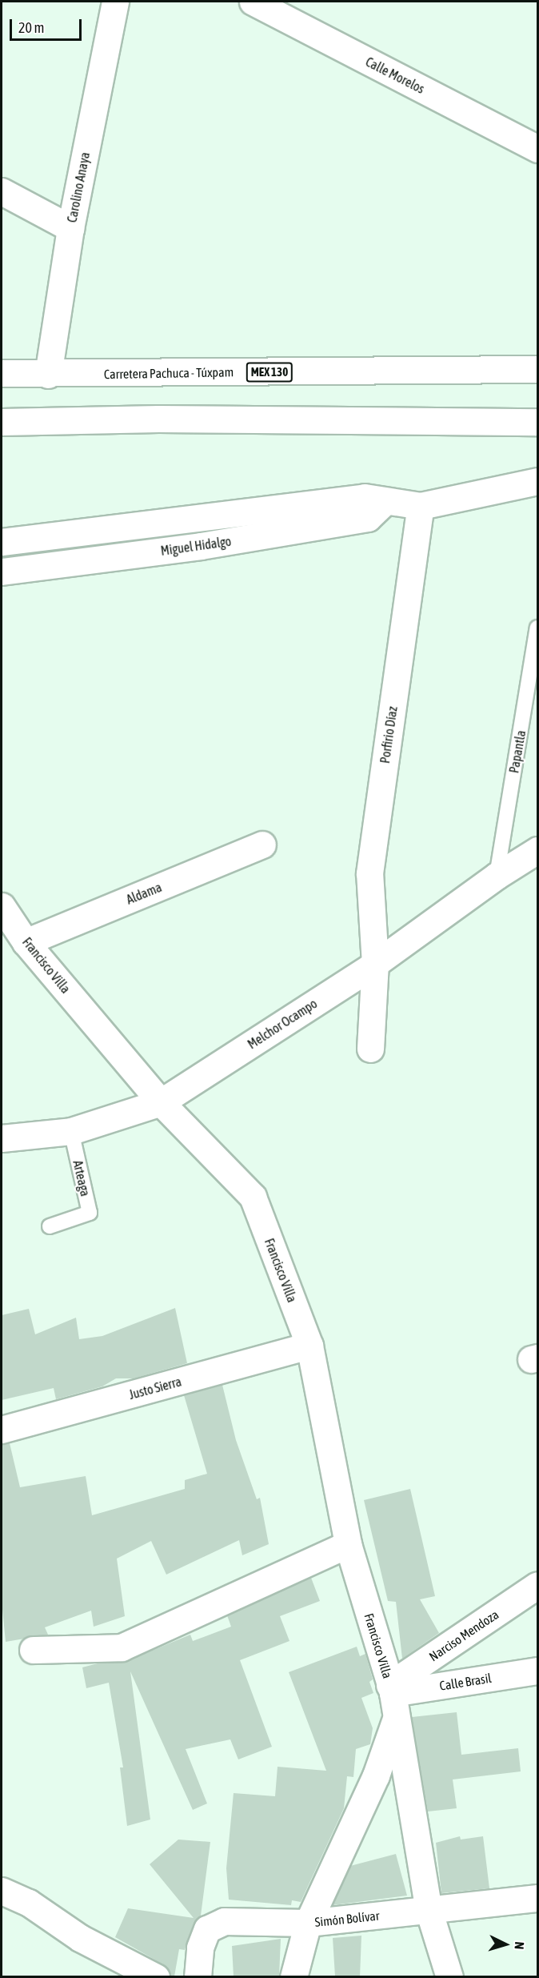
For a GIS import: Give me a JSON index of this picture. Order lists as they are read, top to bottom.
{
  "streets": {
    "street": [
      "Calle Morelos",
      "Carolino Anaya",
      "MEX 130",
      "Carretera Pachuca - Túxpam",
      "Miguel Hidalgo",
      "Porfirio Díaz",
      "Aldama",
      "Francisco Villa",
      "Melchor Ocampo",
      "Justo Sierra",
      "Narciso Mendoza",
      "Calle Brasil",
      "Simón Bolívar"
    ],
    "lane": ["Papantla", "Arteaga"]
  },
  "crossings": [
    ["Carolino Anaya", "Carretera Pachuca - Túxpam"],
    ["Miguel Hidalgo", "Porfirio Díaz"],
    ["Porfirio Díaz", "Melchor Ocampo"],
    ["Papantla", "Melchor Ocampo"],
    ["Aldama", "Francisco Villa"],
    ["Francisco Villa", "Melchor Ocampo"],
    ["Francisco Villa", "Justo Sierra"],
    ["Francisco Villa", "Narciso Mendoza"],
    ["Francisco Villa", "Calle Brasil"],
    ["Francisco Villa", "Simón Bolívar"],
    ["Melchor Ocampo", "Arteaga"],
    ["Narciso Mendoza", "Calle Brasil"]
  ],
  "scale_bar": "20 m",
  "north": "right"
}
